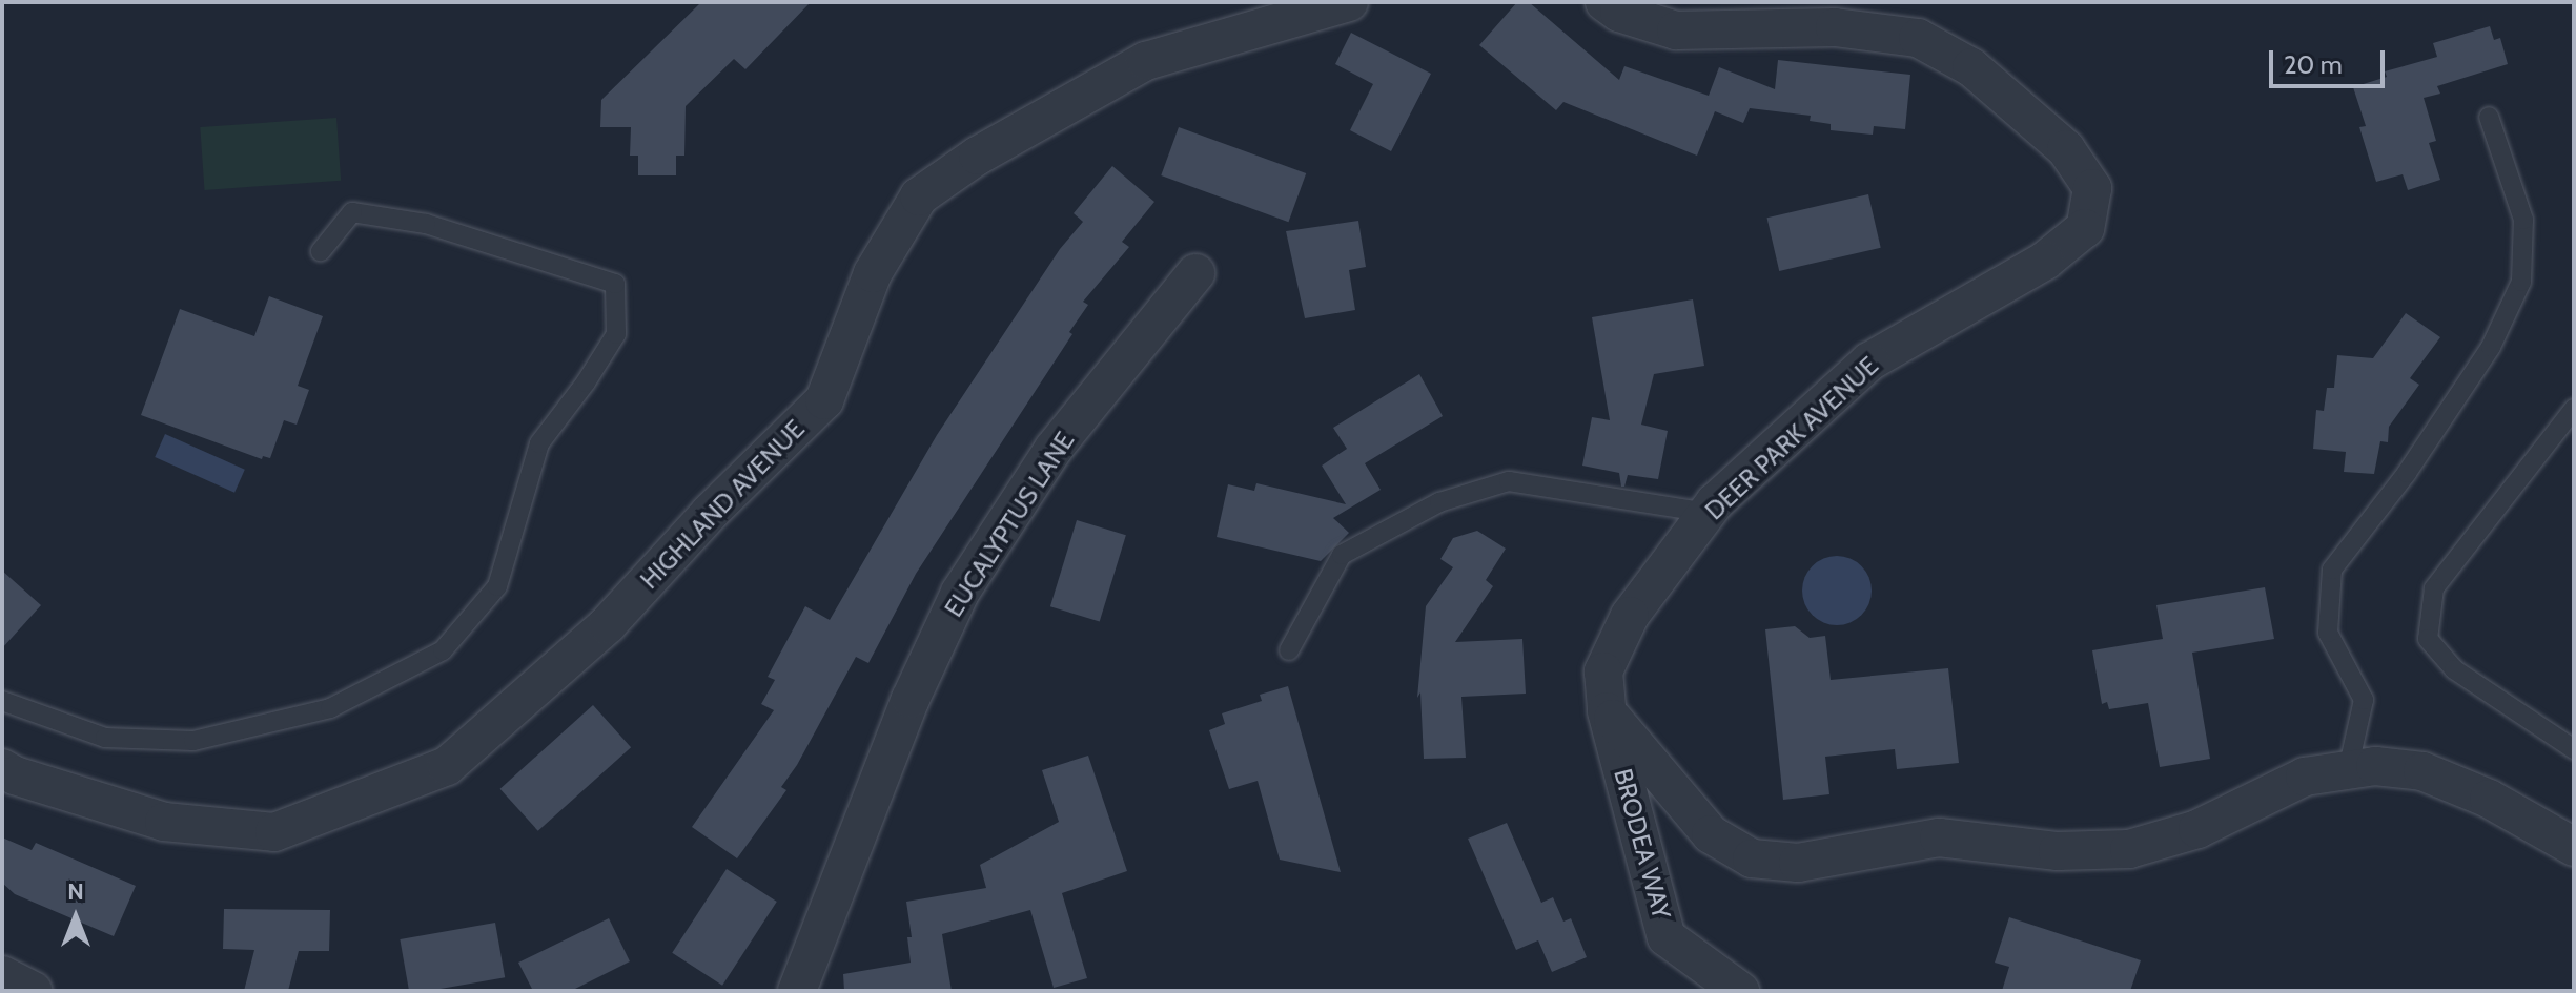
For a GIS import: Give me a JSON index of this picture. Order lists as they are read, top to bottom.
{
  "streets": {
    "street": [
      "DEER PARK AVENUE",
      "HIGHLAND AVENUE",
      "EUCALYPTUS LANE",
      "BRODEA WAY"
    ]
  },
  "crossings": [
    ["DEER PARK AVENUE", "BRODEA WAY"]
  ],
  "scale_bar": "20 m",
  "north": "top"
}
